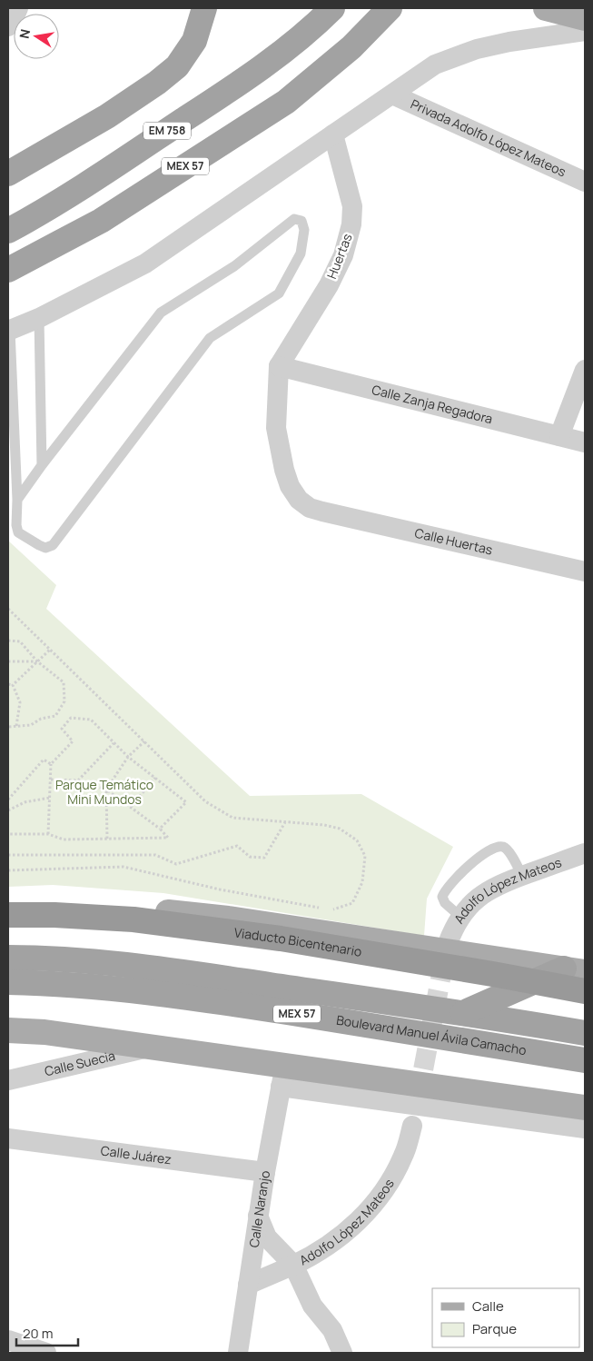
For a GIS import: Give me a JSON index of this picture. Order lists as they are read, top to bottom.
{
  "streets": {
    "highway": [
      "EM 758",
      "MEX 57",
      "Viaducto Bicentenario",
      "Boulevard Manuel Ávila Camacho"
    ],
    "street": [
      "Privada Adolfo López Mateos",
      "Huertas",
      "Calle Zanja Regadora",
      "Calle Huertas",
      "Adolfo López Mateos",
      "Calle Suecia",
      "Calle Juárez",
      "Calle Naranjo"
    ]
  },
  "crossings": [
    ["Huertas", "Calle Zanja Regadora"],
    ["Huertas", "Calle Huertas"],
    ["Calle Zanja Regadora", "Calle Huertas"],
    ["Adolfo López Mateos", "Calle Naranjo"],
    ["Calle Juárez", "Calle Naranjo"]
  ],
  "parks": ["Parque Temático Mini Mundos"],
  "legend": ["Calle", "Parque"],
  "scale_bar": "20 m",
  "north": "left"
}
